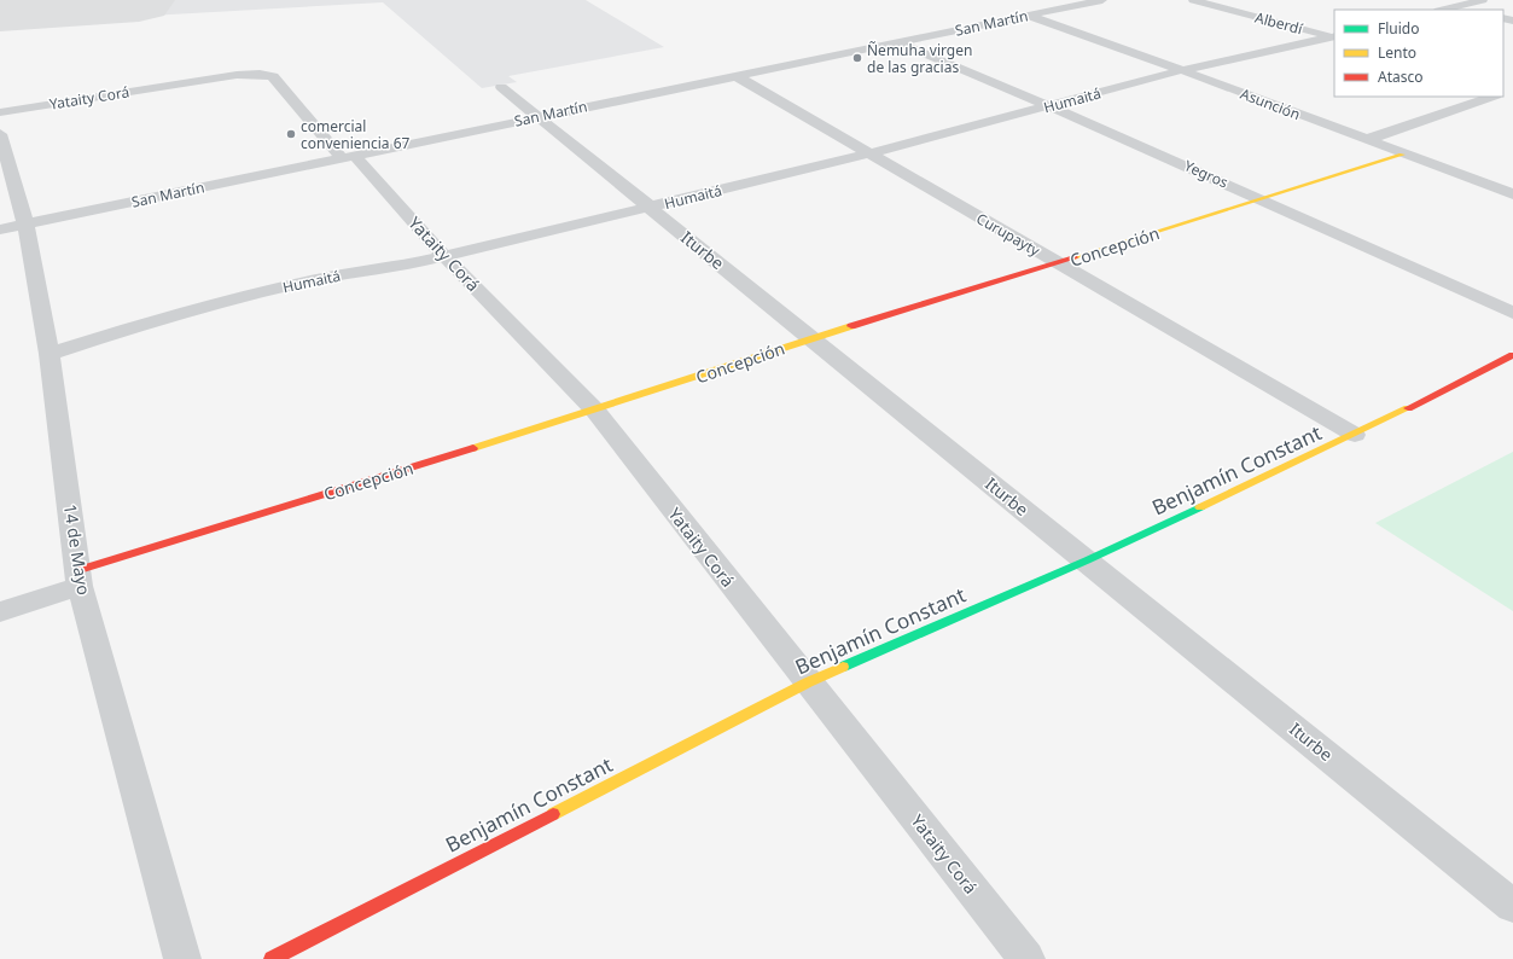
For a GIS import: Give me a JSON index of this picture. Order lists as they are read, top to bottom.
{
  "streets": {
    "street": [
      "San Martín",
      "Alberdí",
      "Yataity Corá",
      "Humaitá",
      "Asunción",
      "Yegros",
      "Curupayty",
      "Concepción",
      "Iturbe",
      "Benjamín Constant",
      "14 de Mayo"
    ]
  },
  "crossings": [
    ["San Martín", "Yataity Corá"],
    ["San Martín", "Asunción"],
    ["San Martín", "Yegros"],
    ["San Martín", "Curupayty"],
    ["San Martín", "Iturbe"],
    ["San Martín", "14 de Mayo"],
    ["Alberdí", "Humaitá"],
    ["Yataity Corá", "Humaitá"],
    ["Yataity Corá", "Concepción"],
    ["Yataity Corá", "Benjamín Constant"],
    ["Humaitá", "Asunción"],
    ["Humaitá", "Yegros"],
    ["Humaitá", "Curupayty"],
    ["Humaitá", "Iturbe"],
    ["Humaitá", "14 de Mayo"],
    ["Asunción", "Concepción"],
    ["Yegros", "Concepción"],
    ["Curupayty", "Concepción"],
    ["Curupayty", "Benjamín Constant"],
    ["Concepción", "Iturbe"],
    ["Concepción", "14 de Mayo"],
    ["Iturbe", "Benjamín Constant"]
  ],
  "places": ["Ñemuha virgen de las gracias", "comercial conveniencia 67"],
  "legend": ["Fluido", "Lento", "Atasco"]
}
